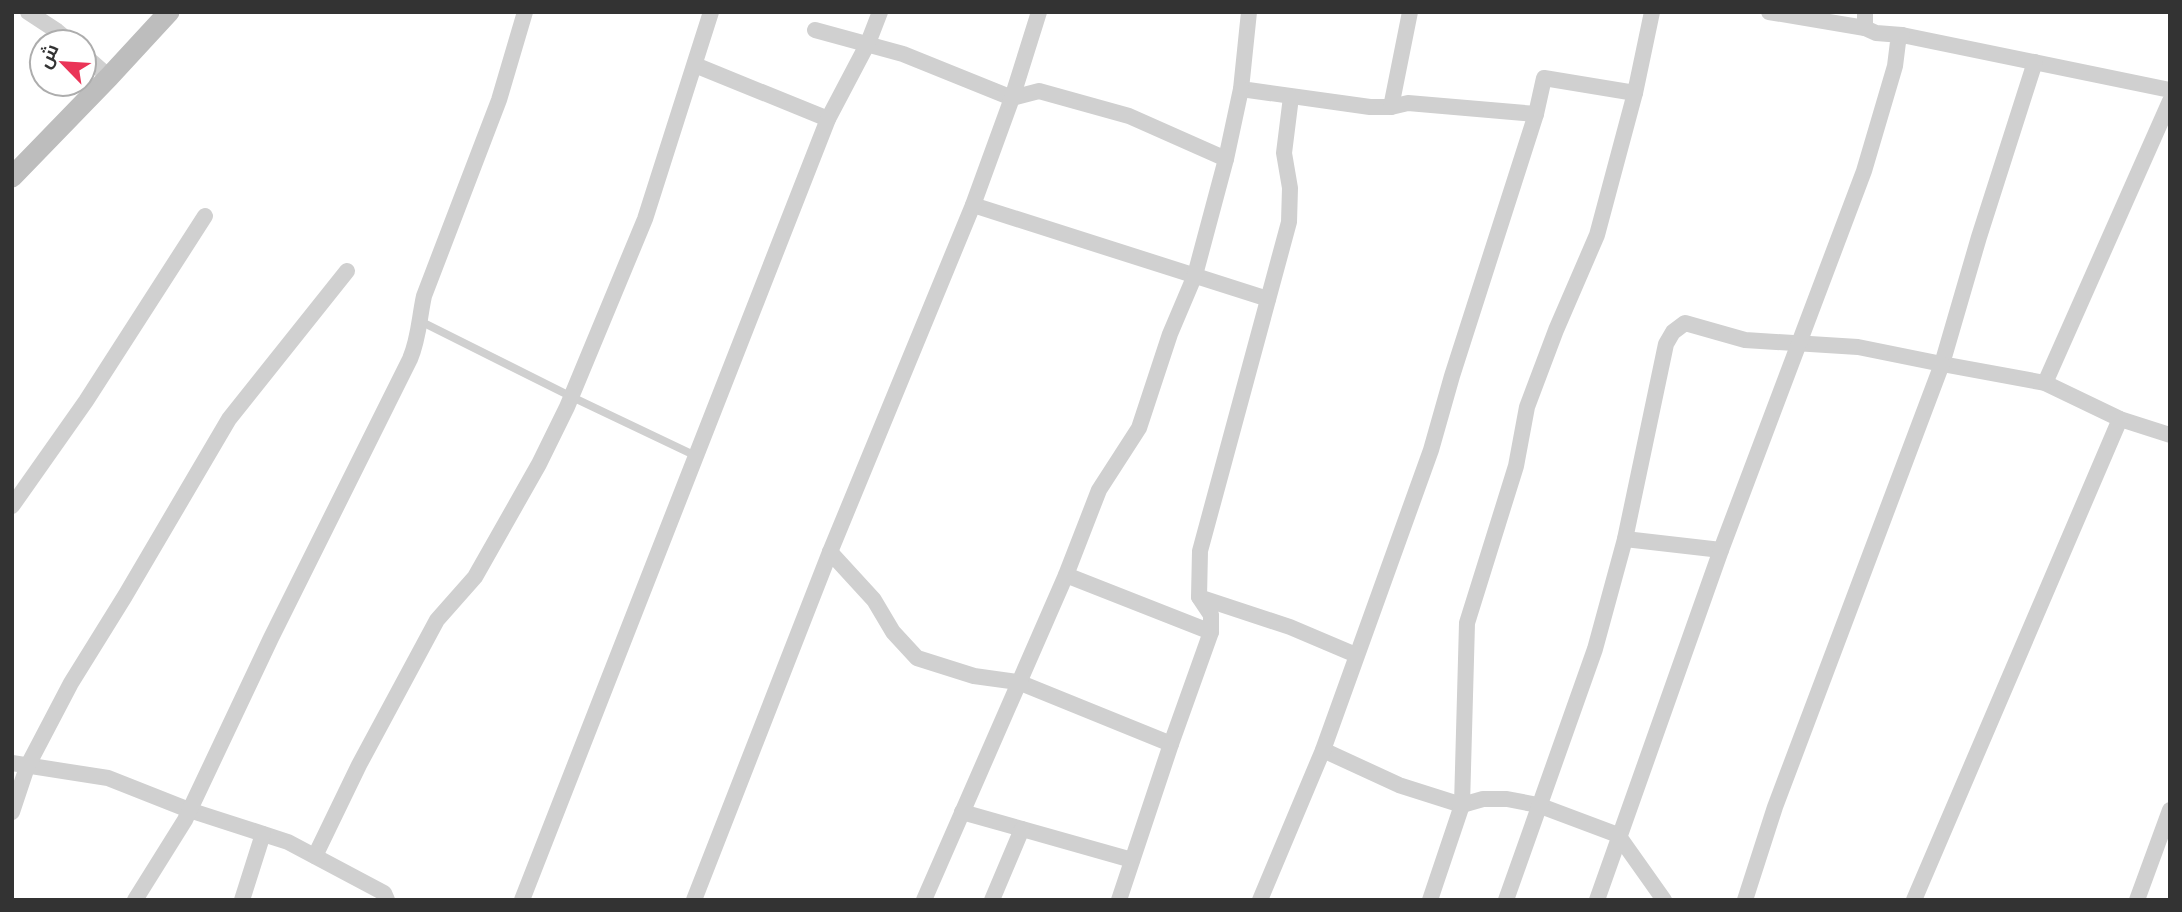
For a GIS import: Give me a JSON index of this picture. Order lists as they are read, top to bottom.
{
  "north": "top left"
}
